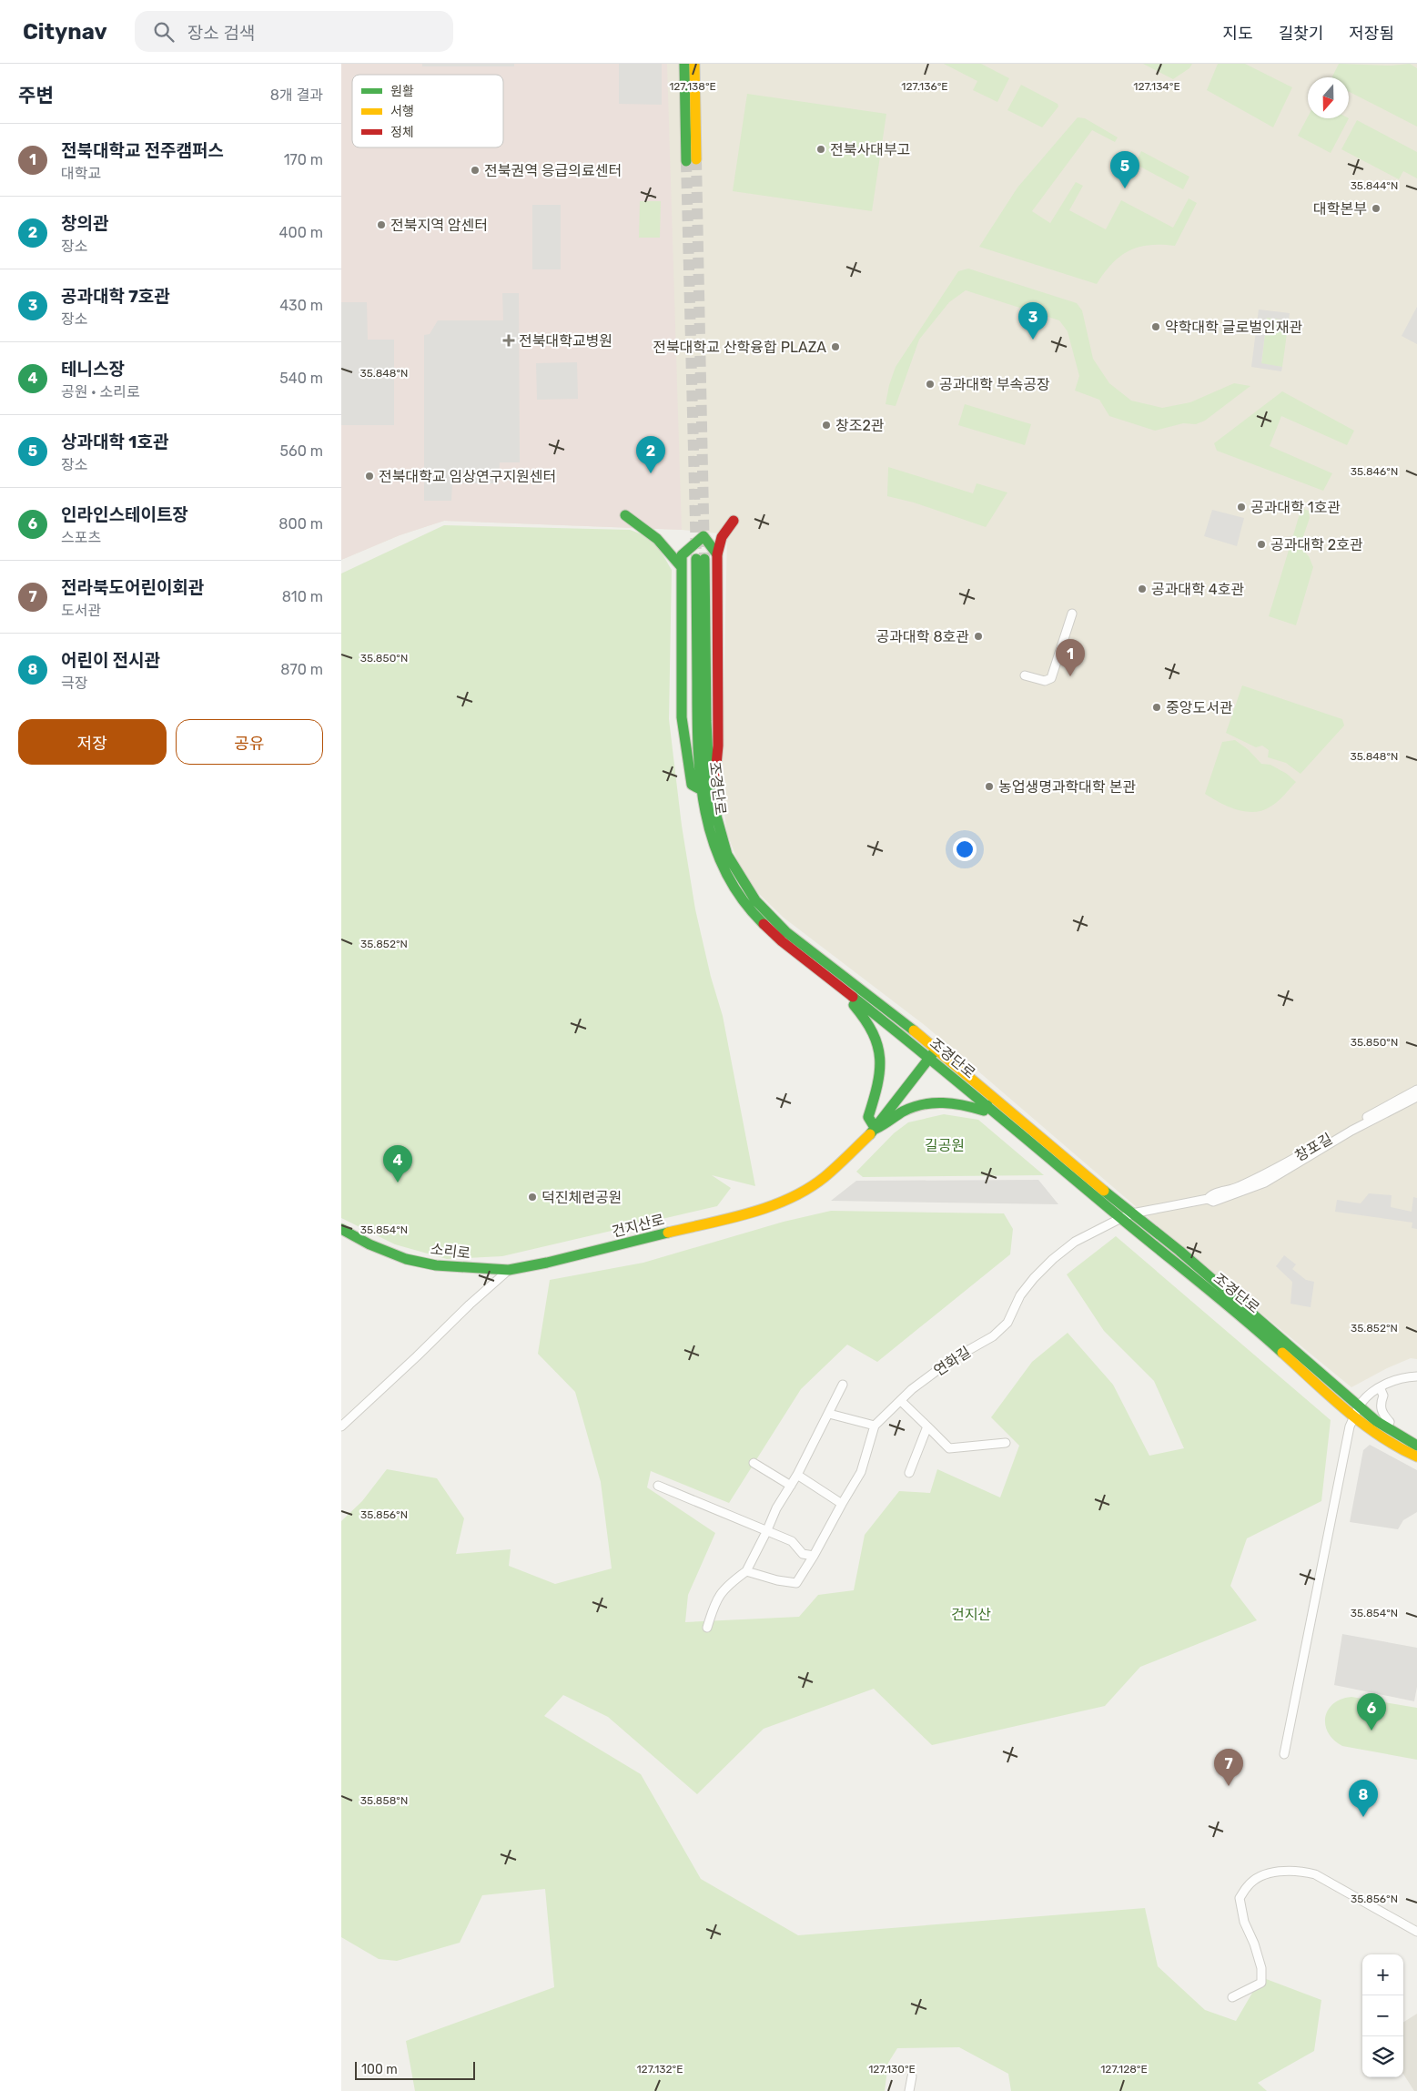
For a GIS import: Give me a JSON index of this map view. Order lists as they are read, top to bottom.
{
  "streets": {
    "street": [
      "조경단로",
      "창포길",
      "건지산로",
      "소리로",
      "연화길"
    ]
  },
  "crossings": [
    ["조경단로", "창포길"],
    ["조경단로", "건지산로"],
    ["조경단로", "연화길"],
    ["창포길", "연화길"],
    ["건지산로", "소리로"]
  ],
  "parks": ["길공원", "건지산"],
  "places": {
    "other": [
      "전북사대부고",
      "전북권역 응급의료센터",
      "대학본부",
      "전북지역 암센터",
      "약학대학 글로벌인재관",
      "전북대학교 산학융합 PLAZA",
      "공과대학 부속공장",
      "창조2관",
      "전북대학교 임상연구지원센터",
      "공과대학 1호관",
      "공과대학 2호관",
      "공과대학 4호관",
      "공과대학 8호관",
      "중앙도서관",
      "농업생명과학대학 본관",
      "덕진체련공원"
    ],
    "health": ["전북대학교병원"]
  },
  "legend": ["원활", "서행", "정체"],
  "scale_bar": "100 m",
  "north": "bottom",
  "page": {
    "header": "Citynav",
    "search": "장소 검색",
    "nav": ["지도", "길찾기", "저장됨"],
    "heading": ["주변", "8개 결과"],
    "list": [
      {
        "mark": "1",
        "name": "전북대학교 전주캠퍼스",
        "note": "대학교",
        "value": "170 m"
      },
      {
        "mark": "2",
        "name": "창의관",
        "note": "장소",
        "value": "400 m"
      },
      {
        "mark": "3",
        "name": "공과대학 7호관",
        "note": "장소",
        "value": "430 m"
      },
      {
        "mark": "4",
        "name": "테니스장",
        "note": "공원 · 소리로",
        "value": "540 m"
      },
      {
        "mark": "5",
        "name": "상과대학 1호관",
        "note": "장소",
        "value": "560 m"
      },
      {
        "mark": "6",
        "name": "인라인스테이트장",
        "note": "스포츠",
        "value": "800 m"
      },
      {
        "mark": "7",
        "name": "전라북도어린이회관",
        "note": "도서관",
        "value": "810 m"
      },
      {
        "mark": "8",
        "name": "어린이 전시관",
        "note": "극장",
        "value": "870 m"
      }
    ],
    "pins": [
      "5",
      "3",
      "2",
      "1",
      "4",
      "6",
      "7",
      "8"
    ],
    "buttons": ["저장", "공유"],
    "map_buttons": ["+", "−"],
    "scale": "100 m"
  },
  "coordinates": [
    "127.134°E",
    "127.138°E",
    "127.136°E",
    "35.844°N",
    "35.848°N",
    "35.846°N",
    "35.850°N",
    "35.852°N",
    "35.854°N",
    "35.856°N",
    "35.858°N",
    "127.132°E",
    "127.130°E",
    "127.128°E"
  ]
}
